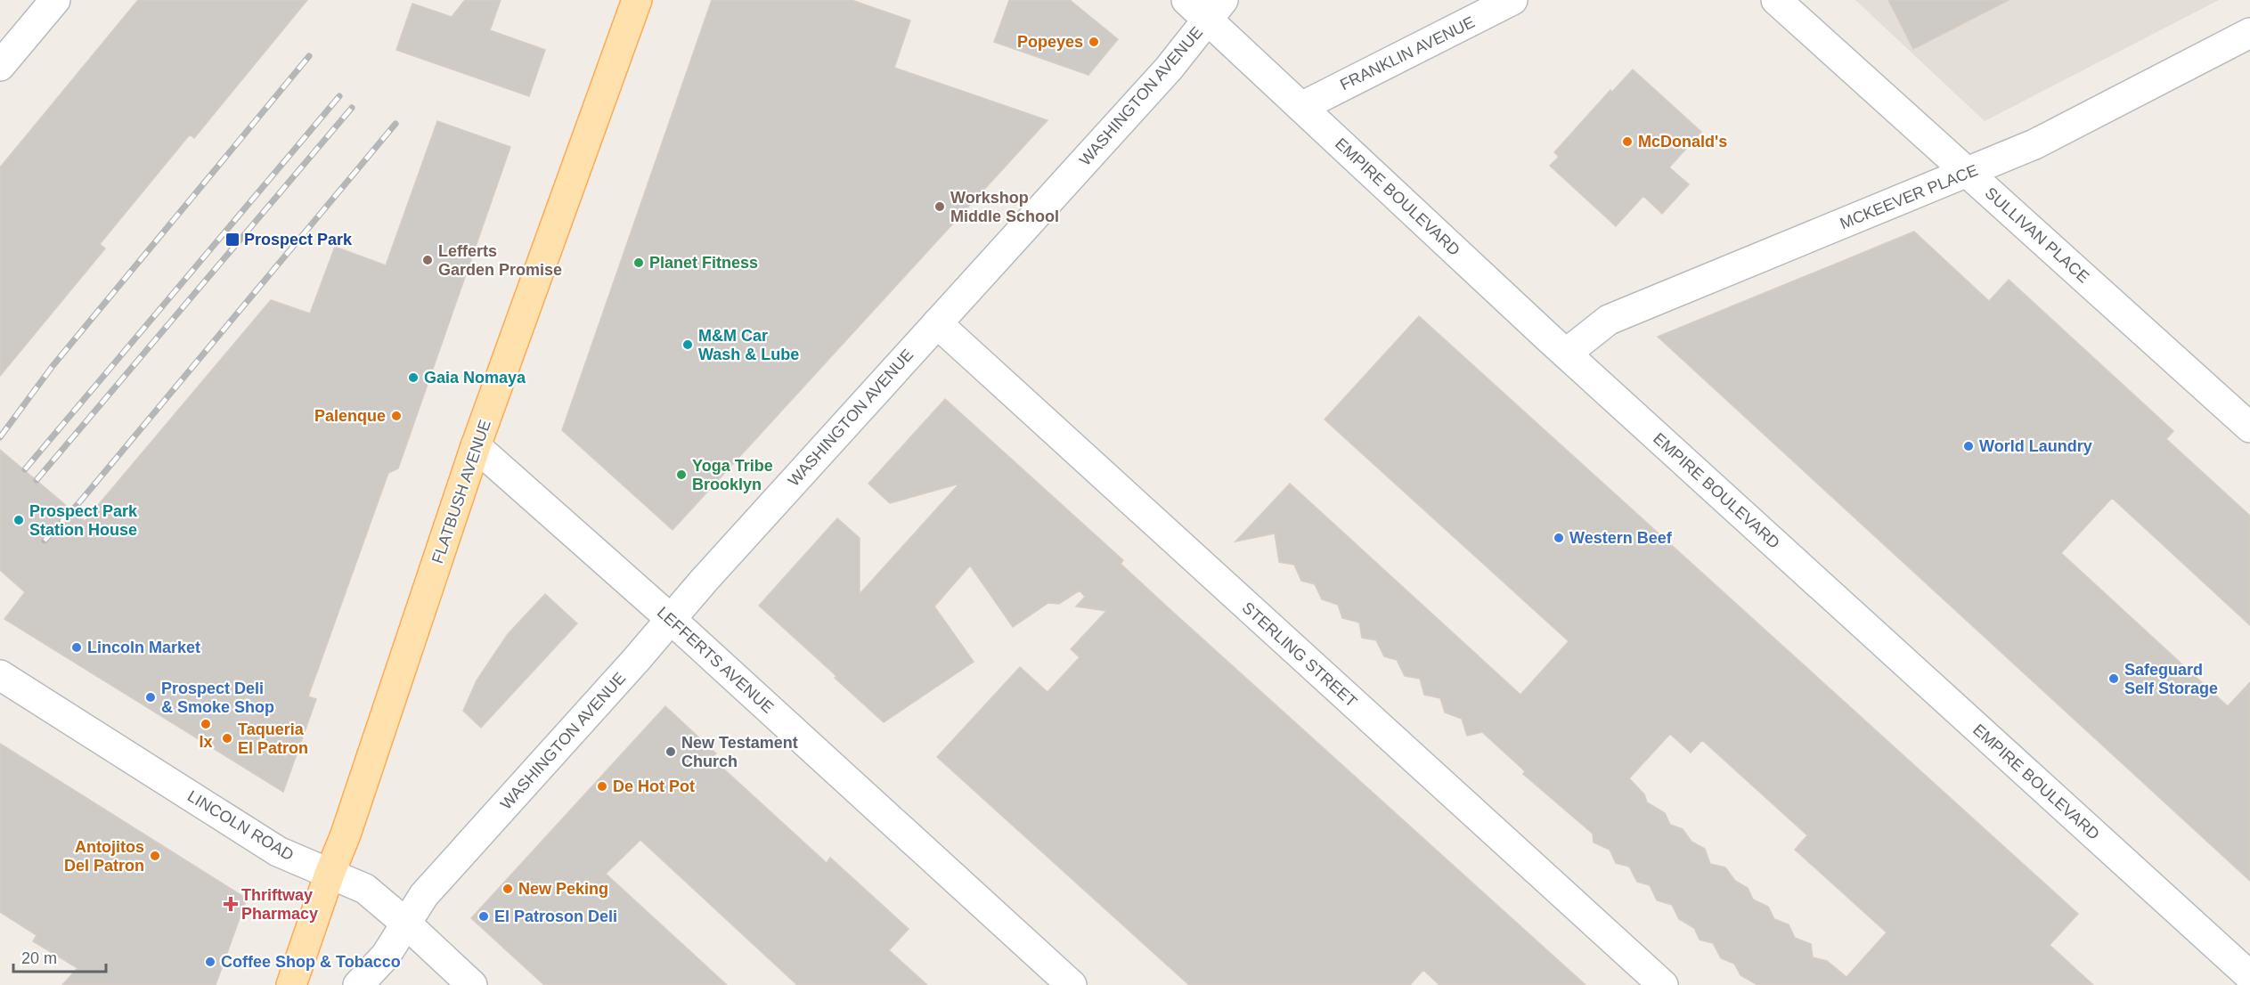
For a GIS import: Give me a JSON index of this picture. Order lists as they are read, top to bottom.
{
  "streets": {
    "main road": ["FLATBUSH AVENUE"],
    "street": [
      "FRANKLIN AVENUE",
      "WASHINGTON AVENUE",
      "EMPIRE BOULEVARD",
      "MCKEEVER PLACE",
      "SULLIVAN PLACE",
      "STERLING STREET",
      "LEFFERTS AVENUE",
      "LINCOLN ROAD"
    ]
  },
  "crossings": [
    ["FRANKLIN AVENUE", "EMPIRE BOULEVARD"],
    ["WASHINGTON AVENUE", "EMPIRE BOULEVARD"],
    ["WASHINGTON AVENUE", "STERLING STREET"],
    ["WASHINGTON AVENUE", "LEFFERTS AVENUE"],
    ["WASHINGTON AVENUE", "LINCOLN ROAD"],
    ["EMPIRE BOULEVARD", "MCKEEVER PLACE"],
    ["MCKEEVER PLACE", "SULLIVAN PLACE"],
    ["FLATBUSH AVENUE", "LEFFERTS AVENUE"],
    ["FLATBUSH AVENUE", "LINCOLN ROAD"]
  ],
  "places": {
    "other": [
      "Popeyes",
      "McDonald's",
      "Workshop Middle School",
      "Lefferts Garden Promise",
      "Planet Fitness",
      "M&M Car Wash & Lube",
      "Gaia Nomaya",
      "Palenque",
      "World Laundry",
      "Yoga Tribe Brooklyn",
      "Prospect Park Station House",
      "Western Beef",
      "Lincoln Market",
      "Safeguard Self Storage",
      "Prospect Deli & Smoke Shop",
      "Ix",
      "Taqueria El Patron",
      "New Testament Church",
      "De Hot Pot",
      "Antojitos Del Patron",
      "New Peking",
      "El Patroson Deli",
      "Coffee Shop & Tobacco"
    ],
    "transit": ["Prospect Park"],
    "health": ["Thriftway Pharmacy"]
  },
  "scale_bar": "20 m"
}
